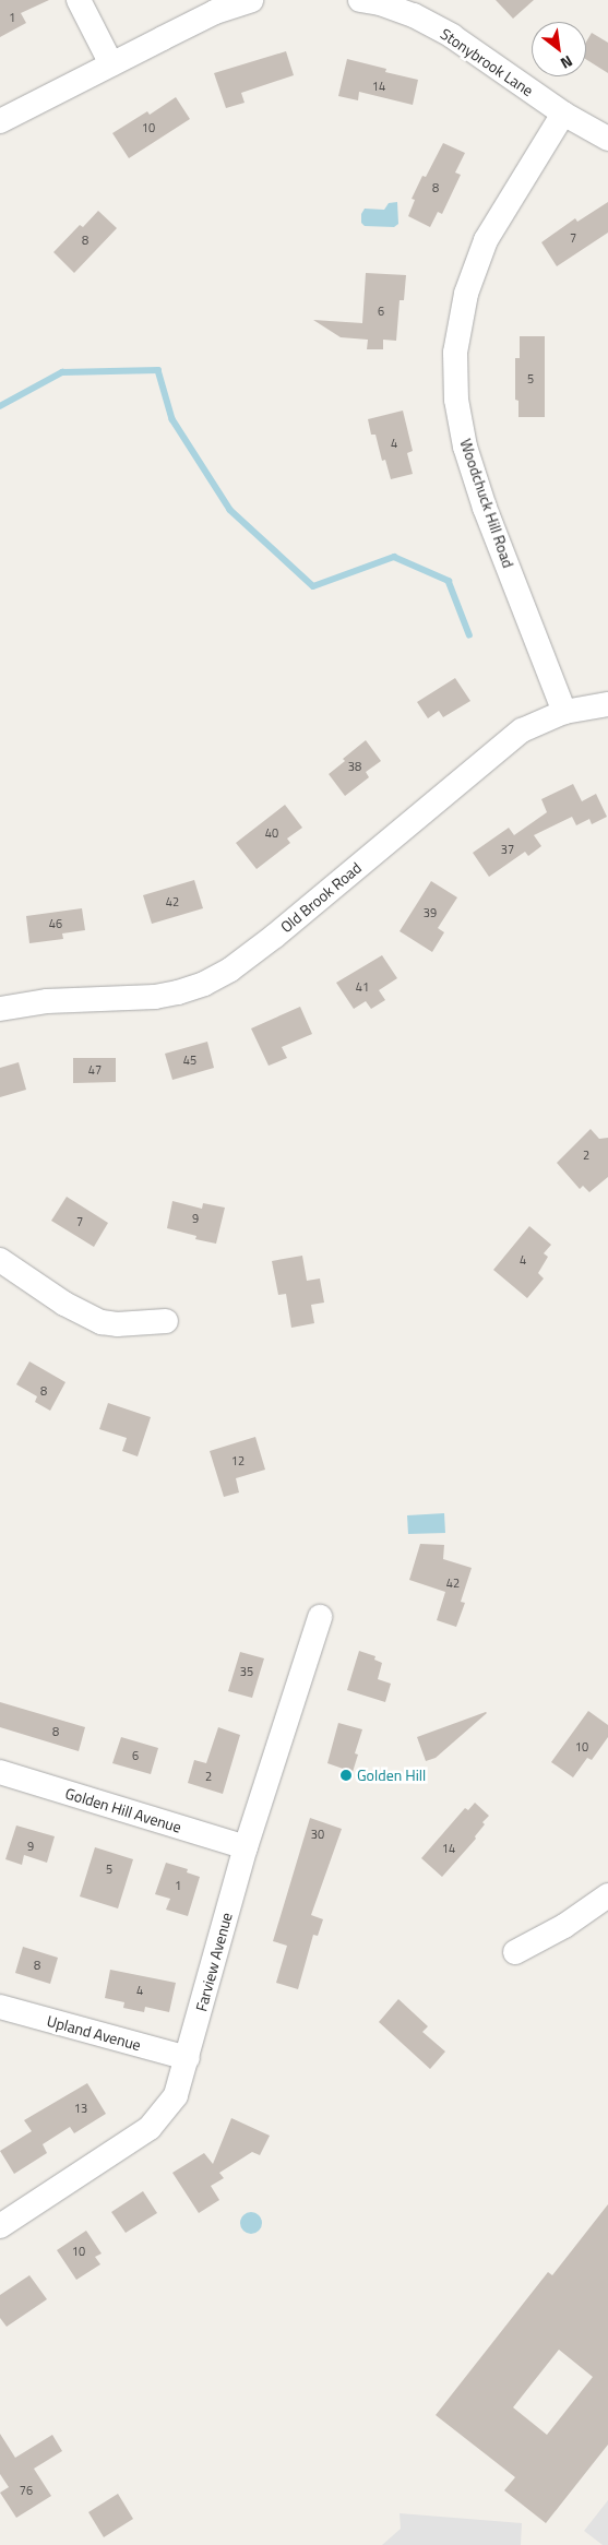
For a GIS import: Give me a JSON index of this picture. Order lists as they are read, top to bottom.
{
  "streets": {
    "street": [
      "Stonybrook Lane",
      "Woodchuck Hill Road",
      "Old Brook Road",
      "Golden Hill Avenue",
      "Farview Avenue",
      "Upland Avenue"
    ]
  },
  "crossings": [
    ["Stonybrook Lane", "Woodchuck Hill Road"],
    ["Woodchuck Hill Road", "Old Brook Road"],
    ["Golden Hill Avenue", "Farview Avenue"],
    ["Farview Avenue", "Upland Avenue"]
  ],
  "places": ["Golden Hill"],
  "house_numbers": [
    "1",
    "14",
    "10",
    "8",
    "7",
    "8",
    "6",
    "5",
    "4",
    "38",
    "40",
    "37",
    "42",
    "39",
    "46",
    "41",
    "45",
    "47",
    "2",
    "9",
    "7",
    "4",
    "8",
    "12",
    "42",
    "35",
    "8",
    "10",
    "6",
    "2",
    "30",
    "9",
    "14",
    "5",
    "1",
    "8",
    "4",
    "13",
    "10",
    "76"
  ],
  "north": "bottom right"
}
